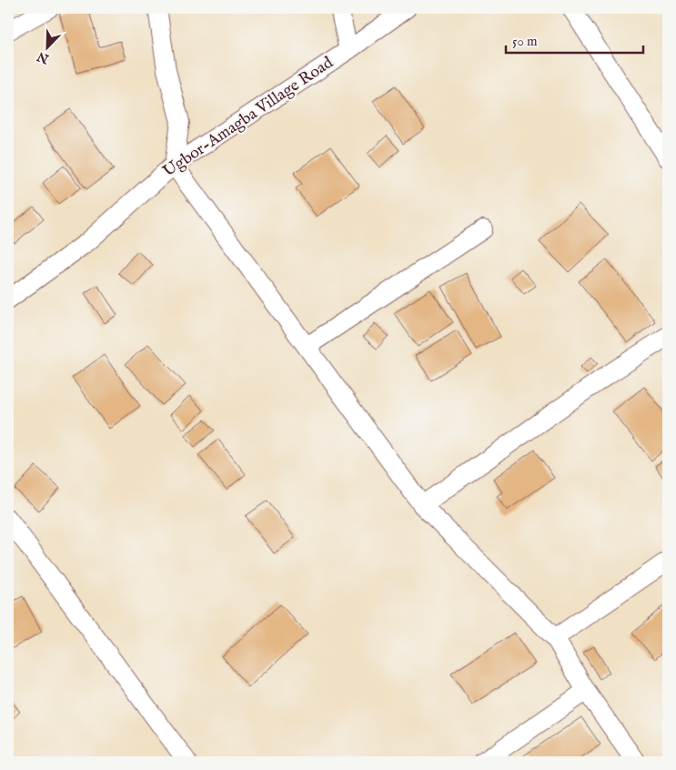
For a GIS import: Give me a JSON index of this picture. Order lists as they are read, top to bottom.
{
  "streets": {
    "street": ["Ugbor-Amagba Village Road"]
  },
  "scale_bar": "50 m",
  "north": "bottom left"
}
